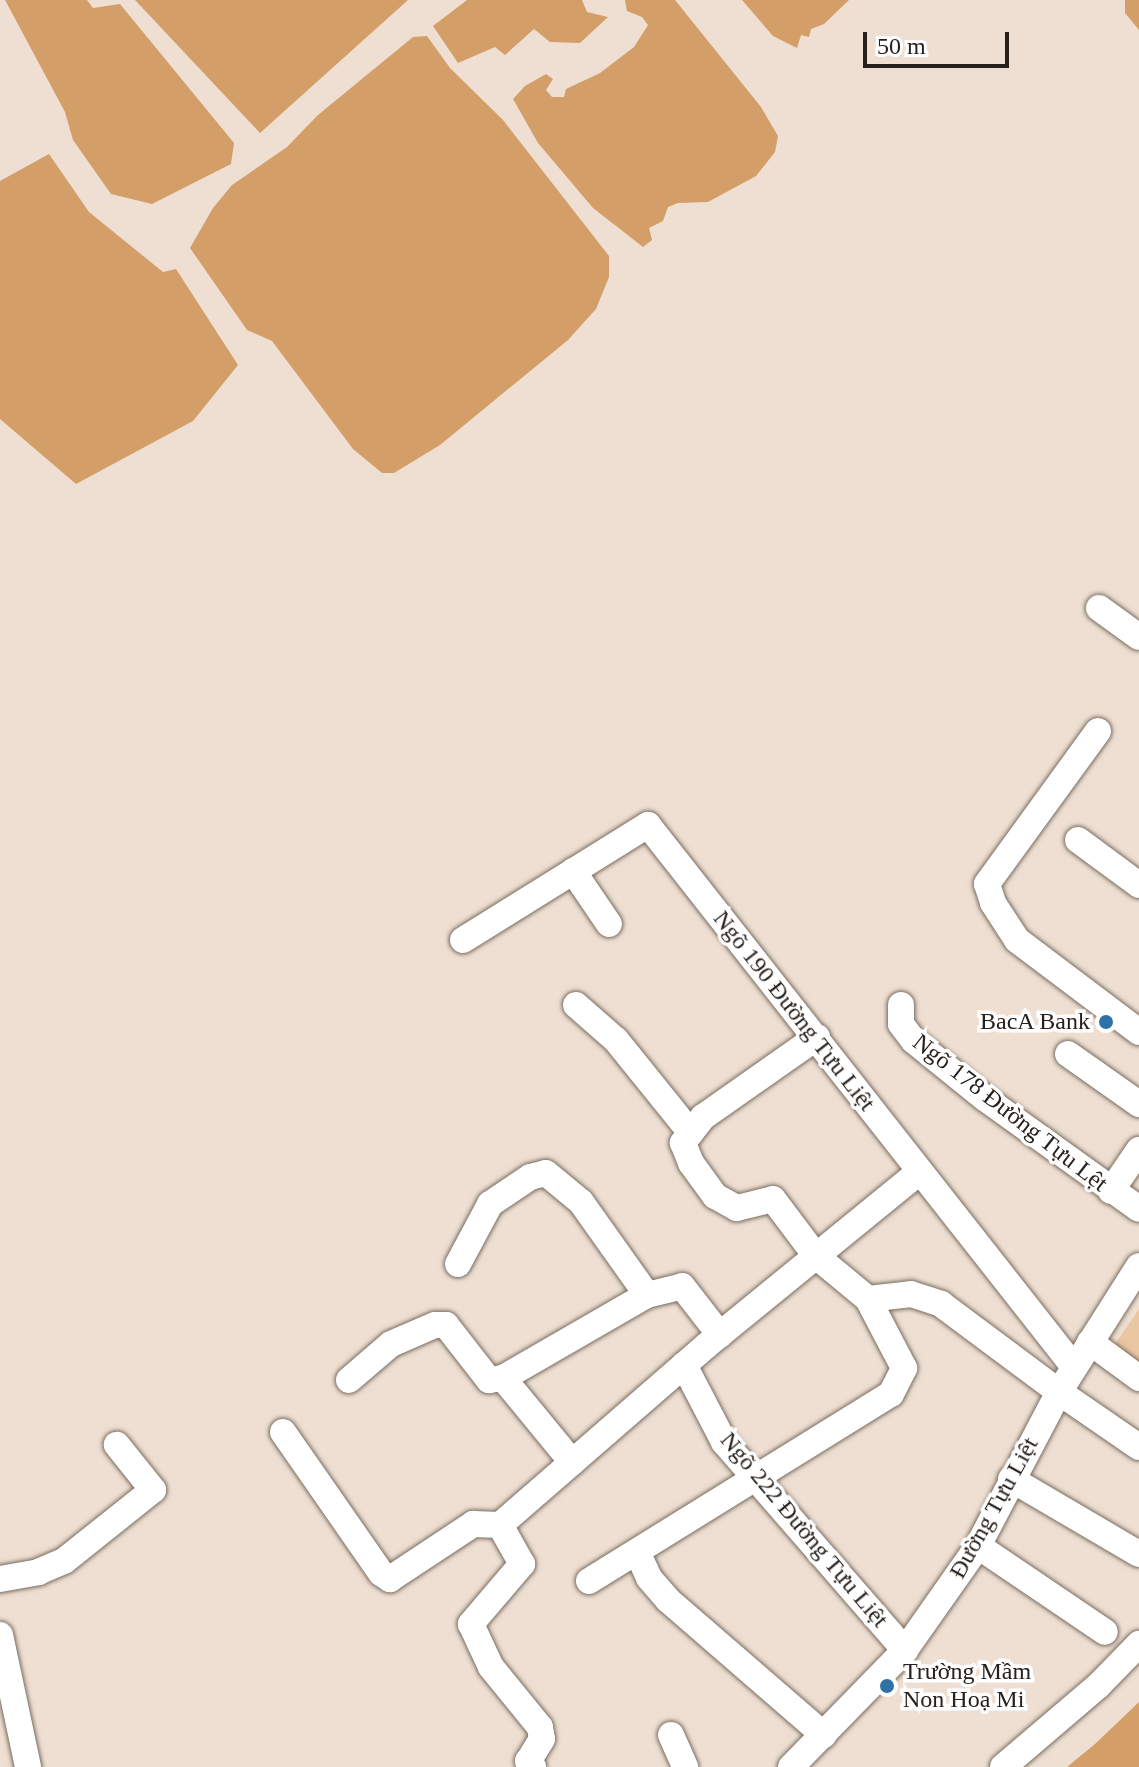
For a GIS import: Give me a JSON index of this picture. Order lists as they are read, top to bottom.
{
  "streets": {
    "street": [
      "Ngõ 190 Đường Tựu Liệt",
      "Ngõ 178 Đường Tựu Lệt",
      "Đường Tựu Liệt",
      "Ngõ 222 Đường Tựu Liệt"
    ]
  },
  "crossings": [
    ["Ngõ 190 Đường Tựu Liệt", "Đường Tựu Liệt"],
    ["Đường Tựu Liệt", "Ngõ 222 Đường Tựu Liệt"]
  ],
  "places": ["BacA Bank", "Trường Mầm Non Hoạ Mi"],
  "scale_bar": "50 m"
}
